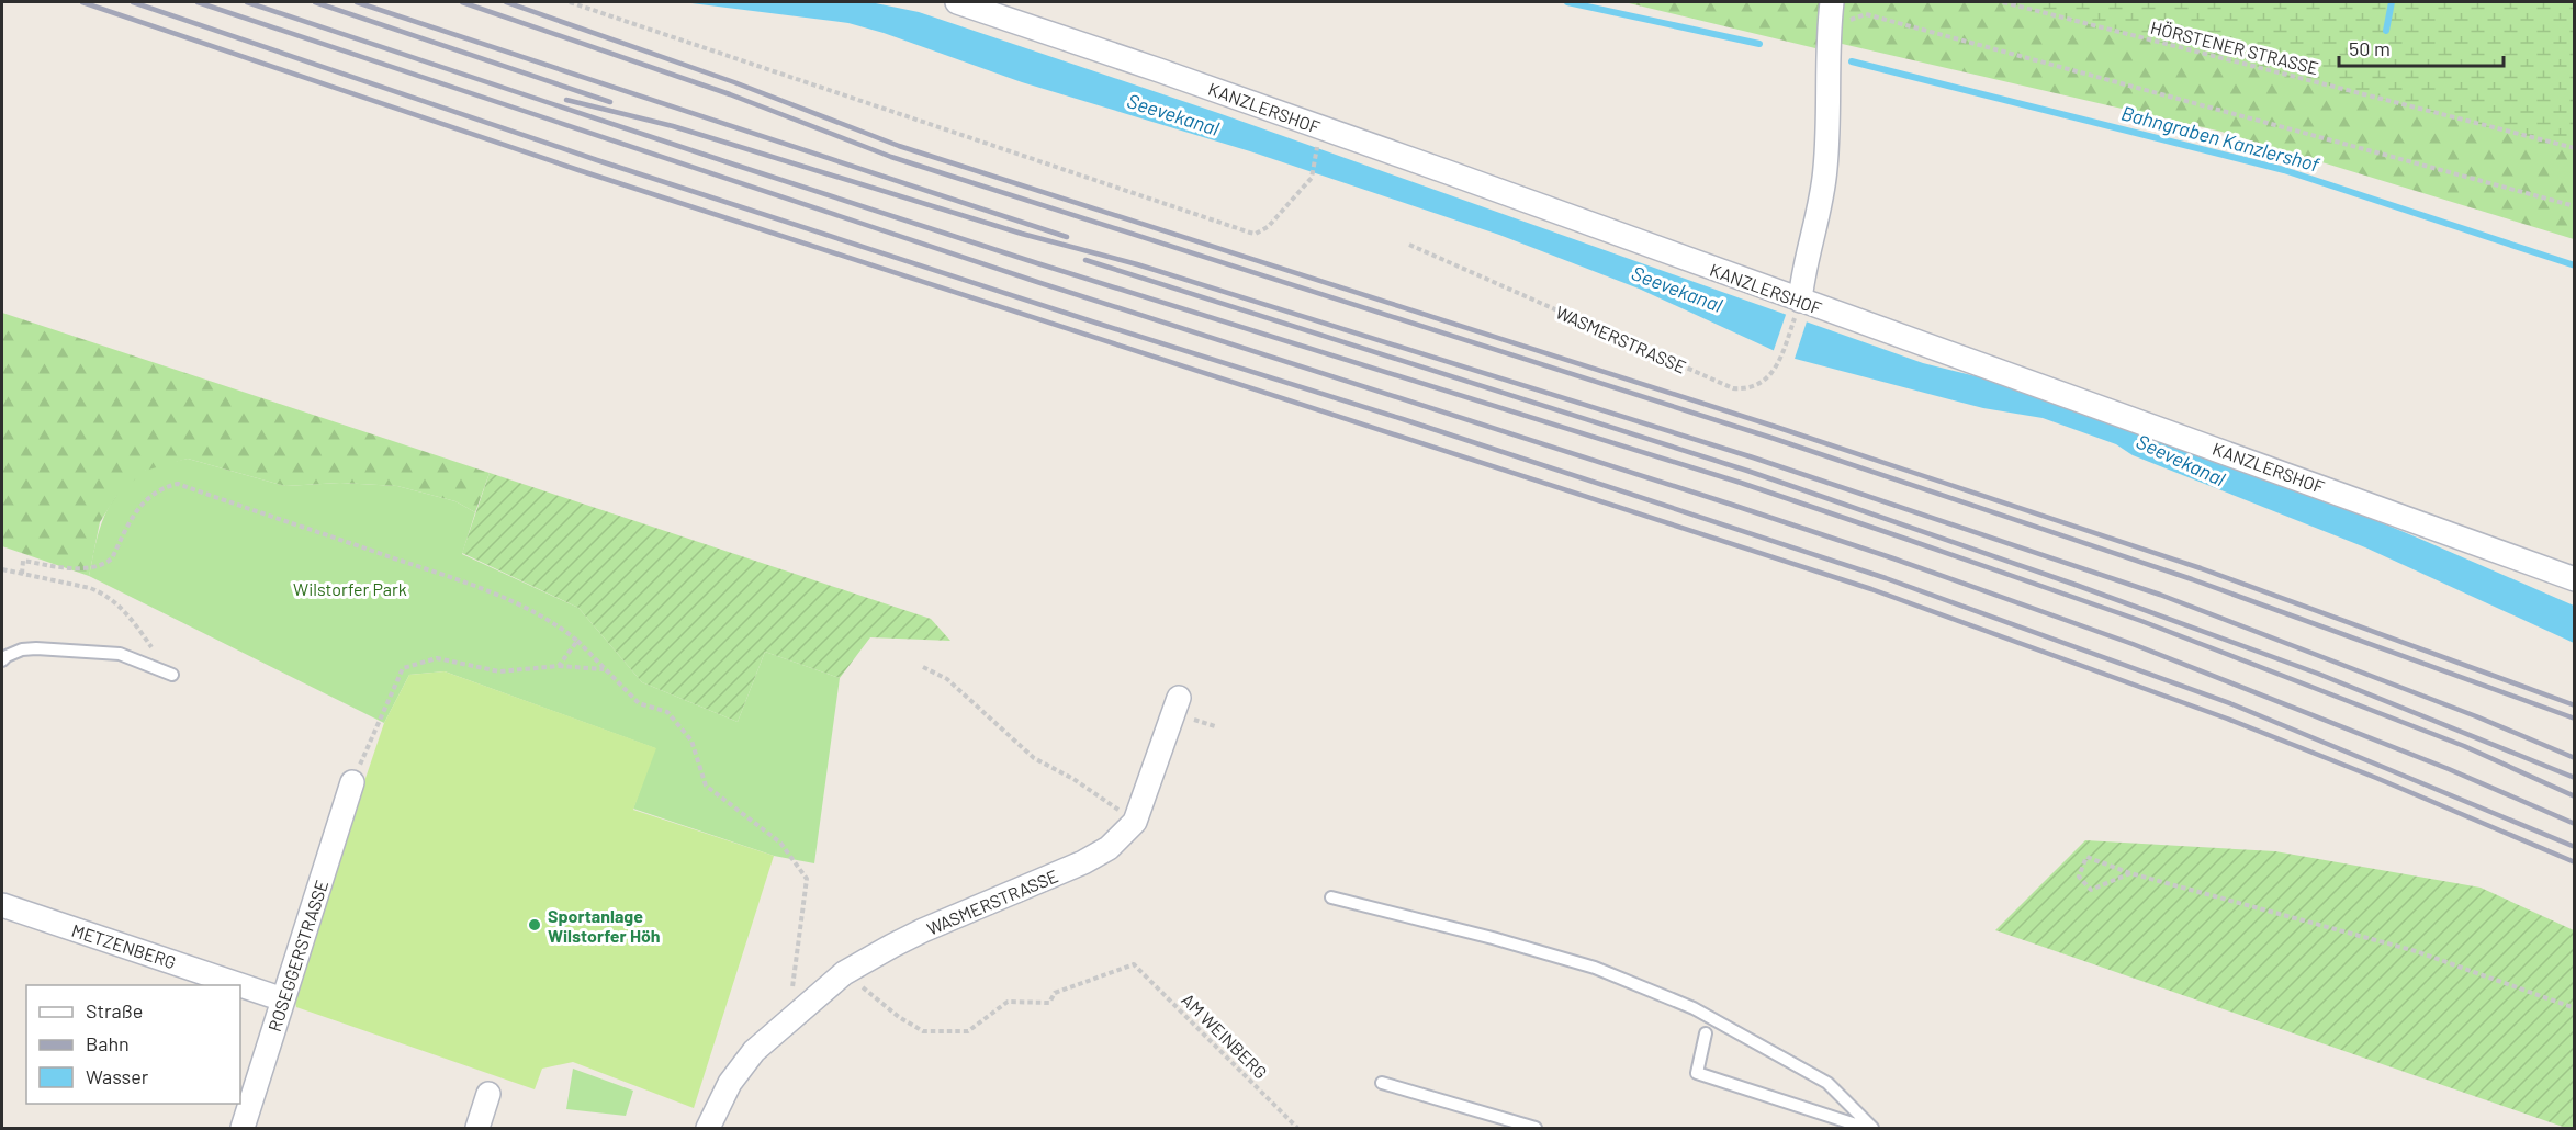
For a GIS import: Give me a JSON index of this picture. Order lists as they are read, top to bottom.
{
  "streets": {
    "street": [
      "KANZLERSHOF",
      "WASMERSTRASSE",
      "METZENBERG",
      "ROSEGGERSTRASSE"
    ],
    "path": ["HÖRSTENER STRASSE", "AM WEINBERG"]
  },
  "crossings": [
    ["KANZLERSHOF", "WASMERSTRASSE"],
    ["WASMERSTRASSE", "AM WEINBERG"],
    ["METZENBERG", "ROSEGGERSTRASSE"]
  ],
  "water": ["Seevekanal", "Bahngraben Kanzlershof"],
  "parks": ["Wilstorfer Park"],
  "places": ["Sportanlage Wilstorfer Höh"],
  "legend": ["Straße", "Bahn", "Wasser"],
  "scale_bar": "50 m"
}
